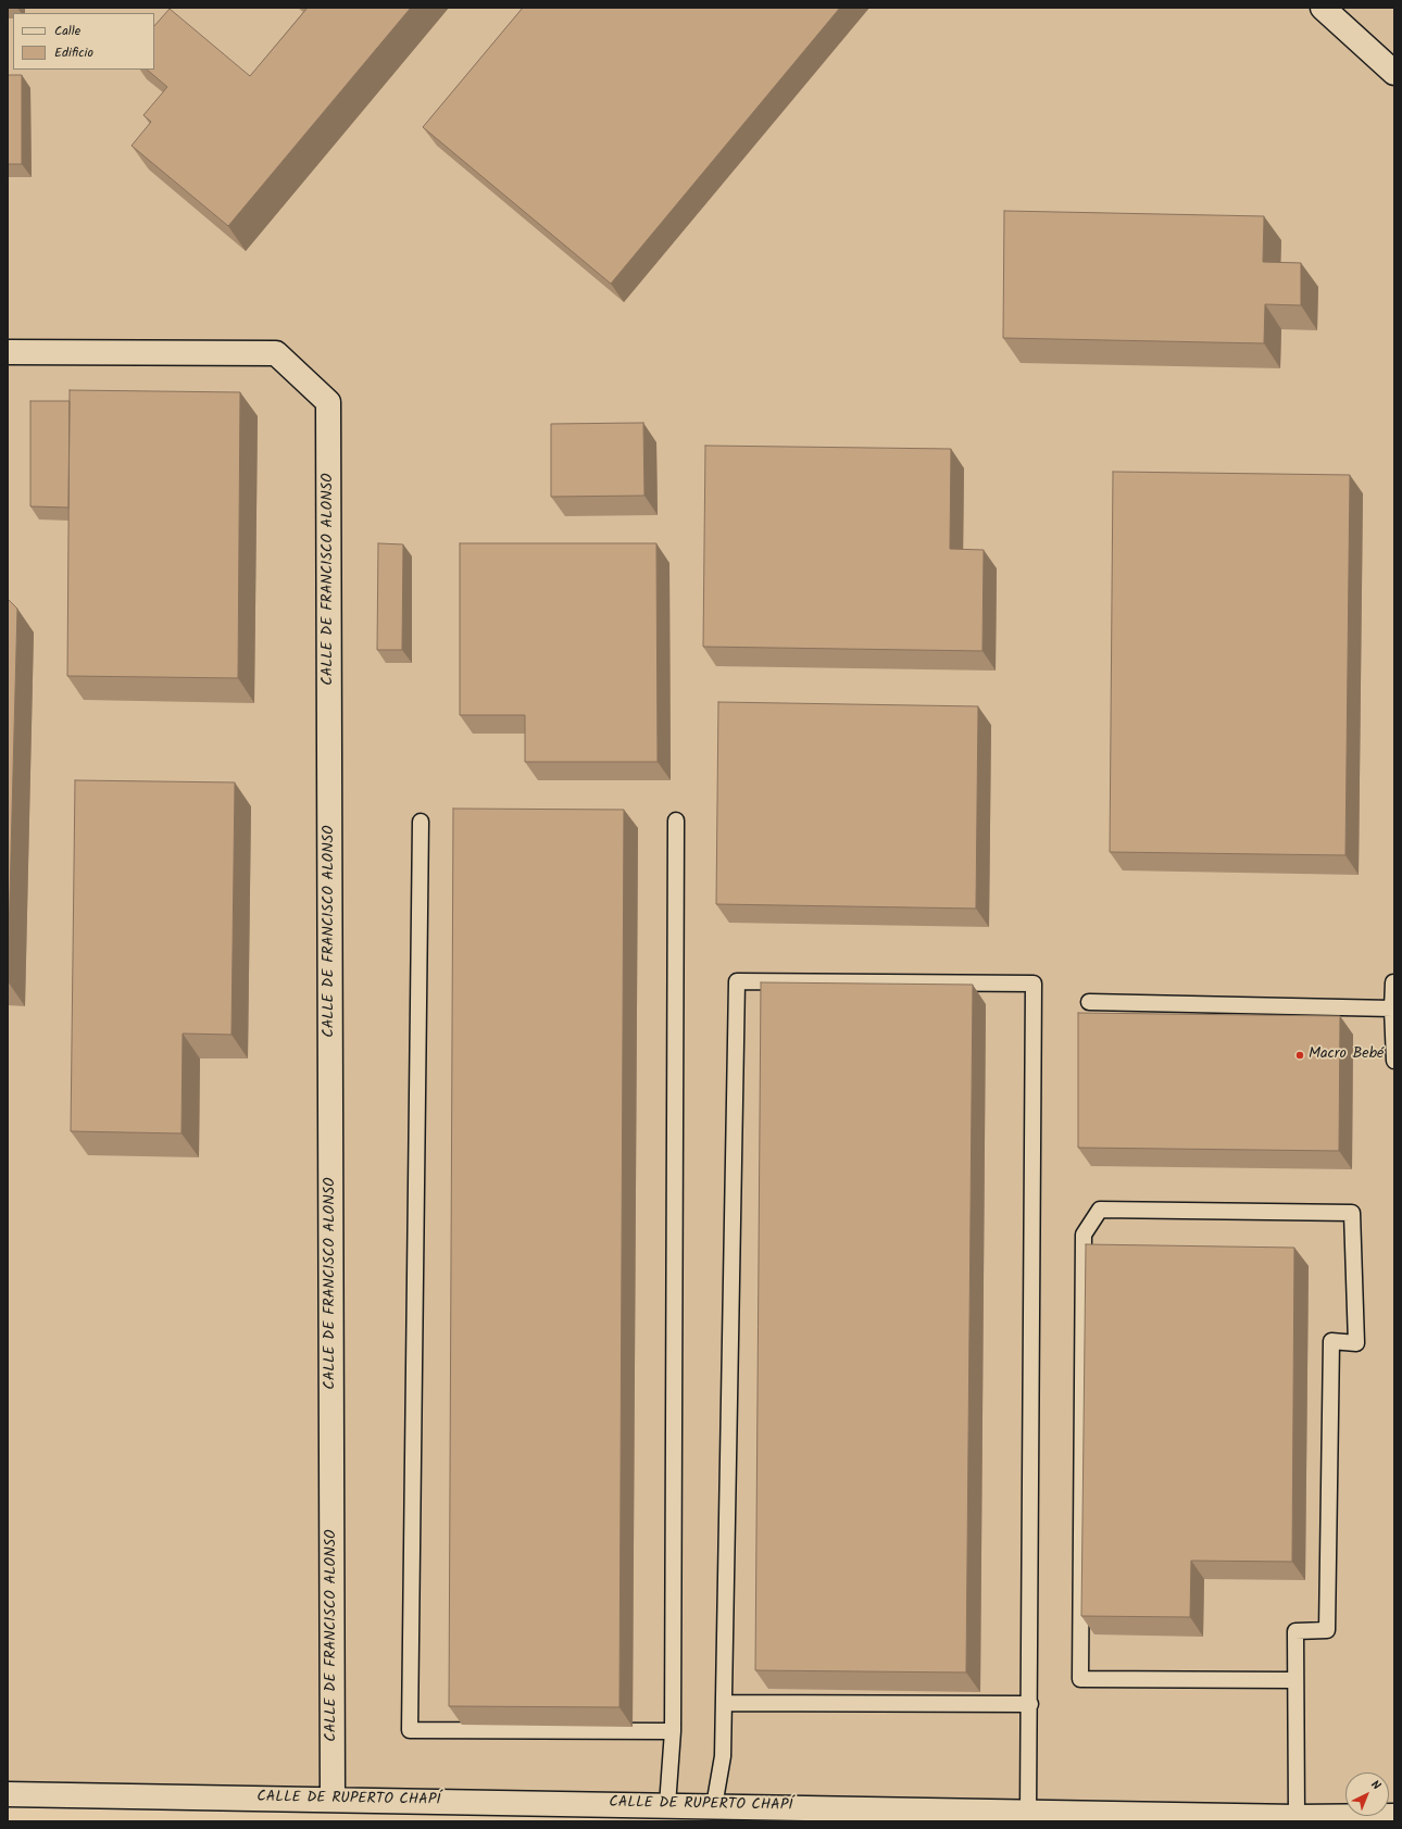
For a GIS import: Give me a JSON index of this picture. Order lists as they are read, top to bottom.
{
  "streets": {
    "street": ["CALLE DE FRANCISCO ALONSO", "CALLE DE RUPERTO CHAPÍ"]
  },
  "crossings": [
    ["CALLE DE FRANCISCO ALONSO", "CALLE DE RUPERTO CHAPÍ"]
  ],
  "places": ["Macro Bebé"],
  "legend": ["Calle", "Edificio"],
  "north": "top right"
}
